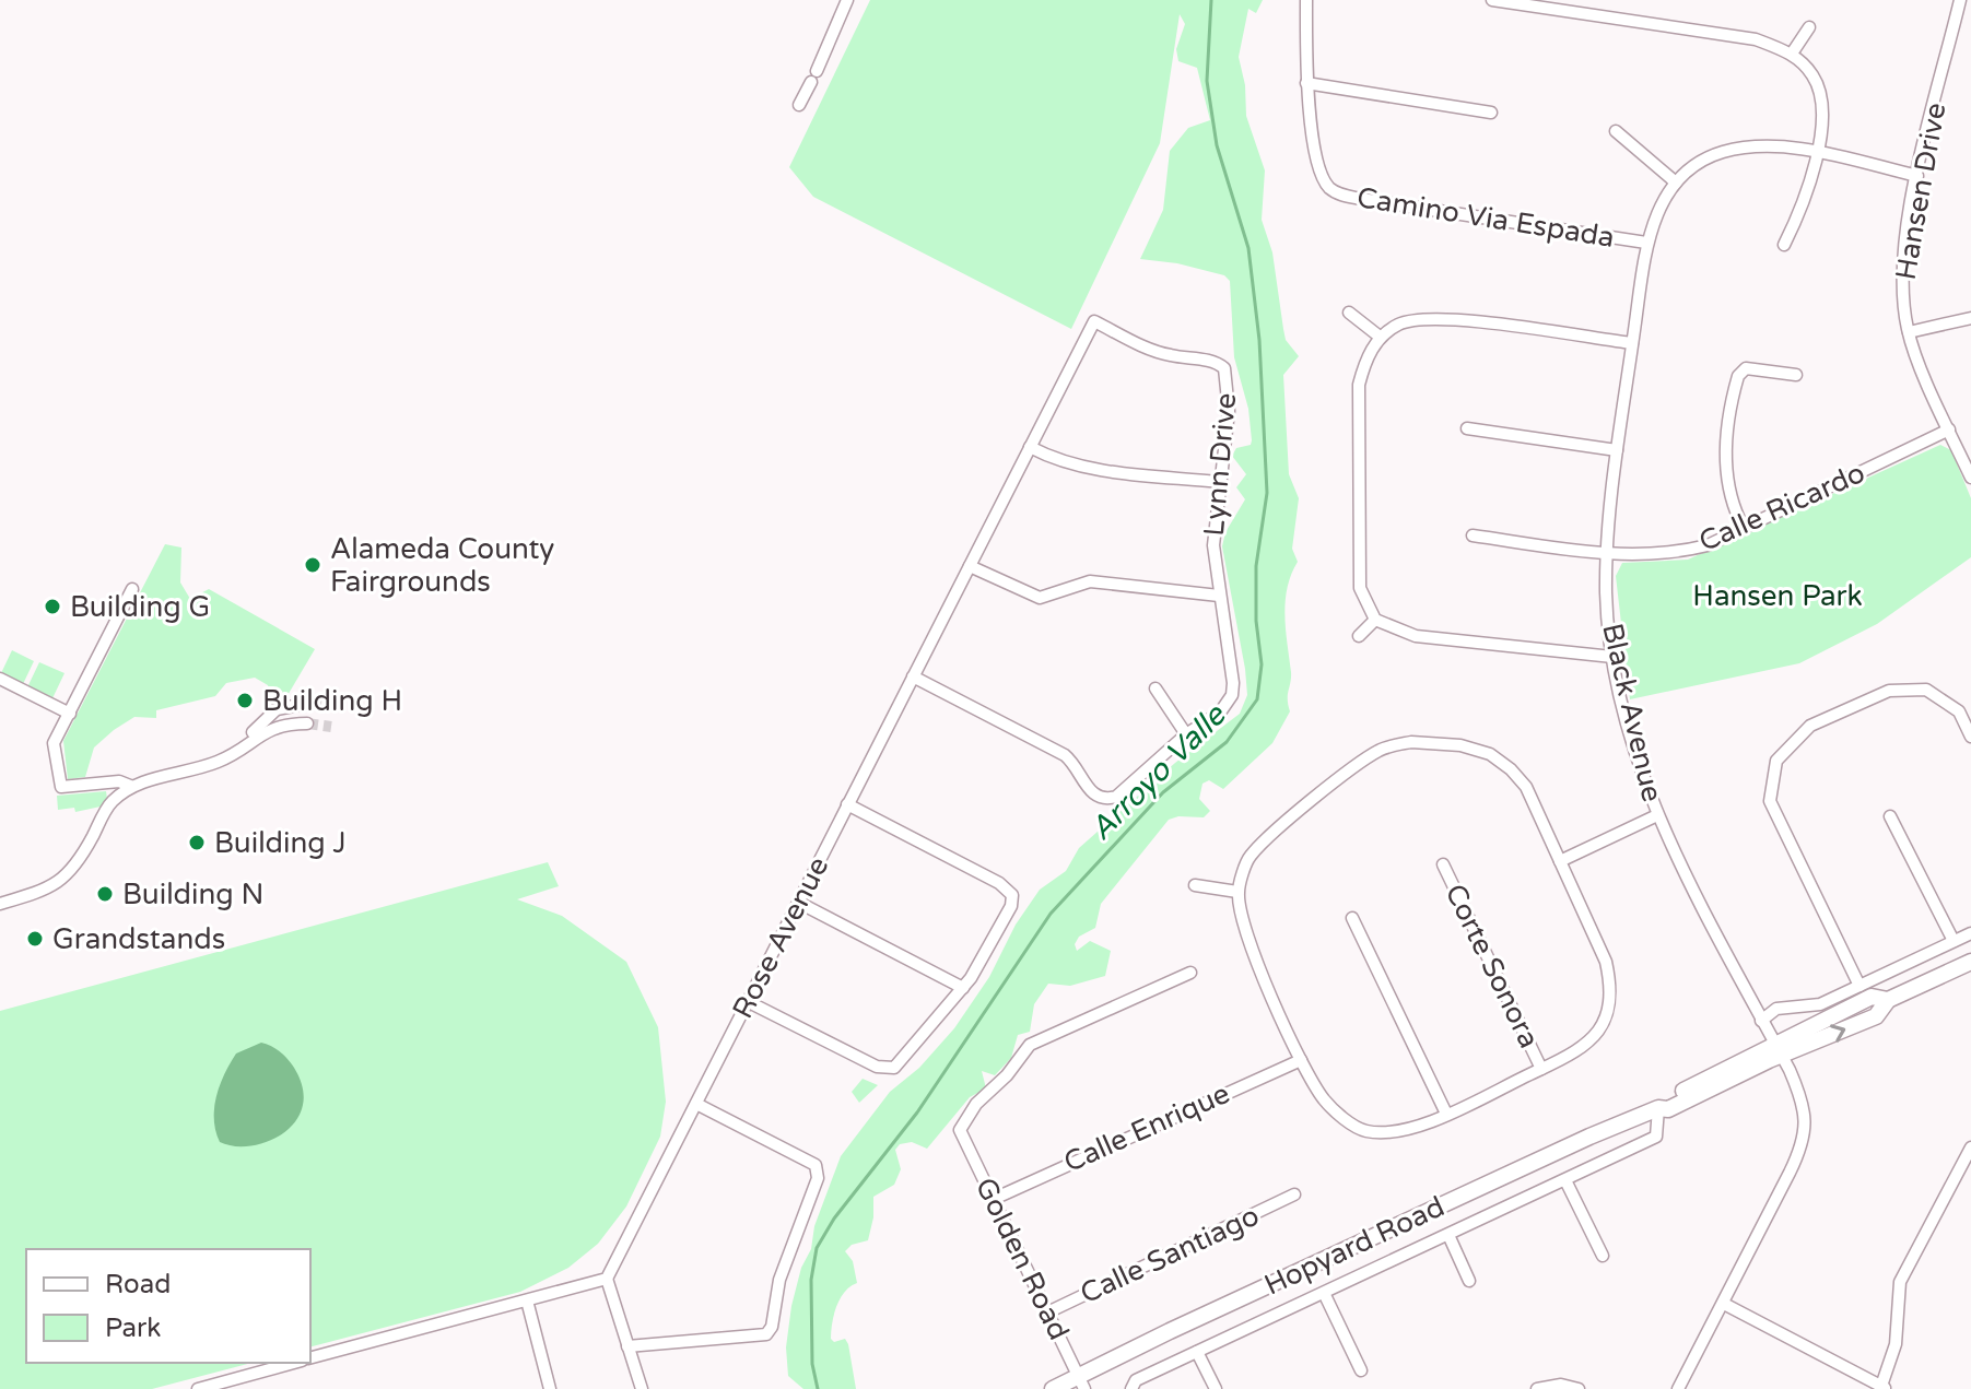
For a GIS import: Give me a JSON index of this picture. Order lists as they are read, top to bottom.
{
  "streets": {
    "main road": ["Hopyard Road"],
    "street": [
      "Hansen Drive",
      "Camino Via Espada",
      "Lynn Drive",
      "Calle Ricardo",
      "Black Avenue",
      "Rose Avenue",
      "Corte Sonora",
      "Calle Enrique",
      "Calle Santiago",
      "Golden Road"
    ]
  },
  "crossings": [
    ["Hansen Drive", "Calle Ricardo"],
    ["Hansen Drive", "Black Avenue"],
    ["Camino Via Espada", "Black Avenue"],
    ["Lynn Drive", "Rose Avenue"],
    ["Calle Ricardo", "Black Avenue"],
    ["Black Avenue", "Hopyard Road"],
    ["Calle Enrique", "Golden Road"],
    ["Hopyard Road", "Golden Road"],
    ["Calle Santiago", "Golden Road"]
  ],
  "water": ["Arroyo Valle"],
  "parks": ["Hansen Park"],
  "places": [
    "Alameda County Fairgrounds",
    "Building G",
    "Building H",
    "Building J",
    "Building N",
    "Grandstands"
  ],
  "legend": ["Road", "Park"]
}
